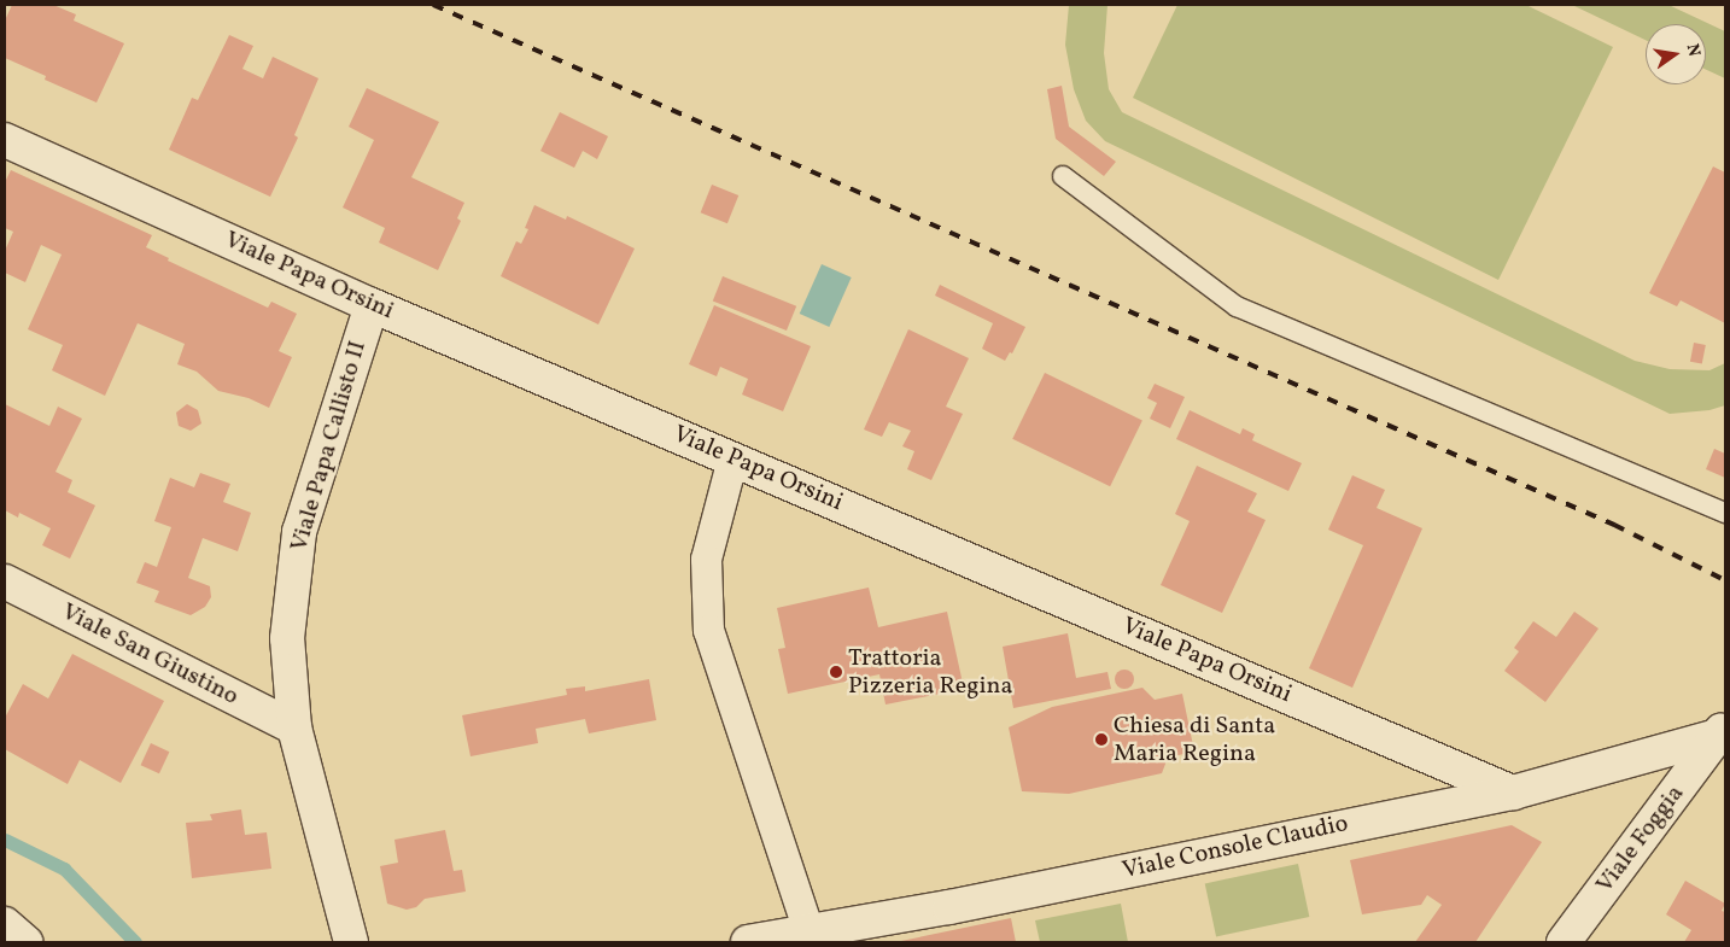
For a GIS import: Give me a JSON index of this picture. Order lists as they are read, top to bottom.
{
  "streets": {
    "street": [
      "Viale Papa Orsini",
      "Viale Papa Callisto II",
      "Viale San Giustino",
      "Viale Foggia",
      "Viale Console Claudio"
    ]
  },
  "crossings": [
    ["Viale Papa Orsini", "Viale Papa Callisto II"],
    ["Viale Papa Orsini", "Viale Console Claudio"],
    ["Viale Papa Callisto II", "Viale San Giustino"],
    ["Viale Foggia", "Viale Console Claudio"]
  ],
  "places": ["Trattoria Pizzeria Regina", "Chiesa di Santa Maria Regina"],
  "north": "right"
}
